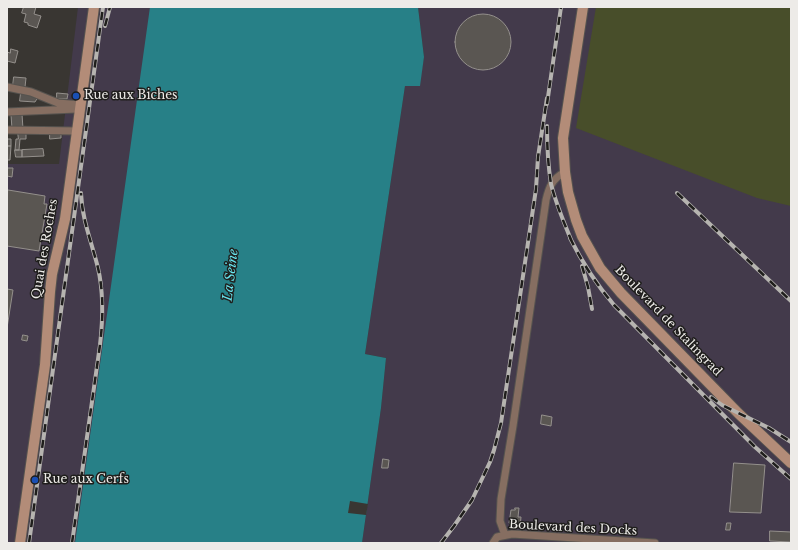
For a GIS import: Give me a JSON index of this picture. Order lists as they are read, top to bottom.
{
  "streets": {
    "street": ["Quai des Roches", "Boulevard de Stalingrad", "Boulevard des Docks"]
  },
  "water": ["La Seine"],
  "places": ["Rue aux Biches", "Rue aux Cerfs"]
}
